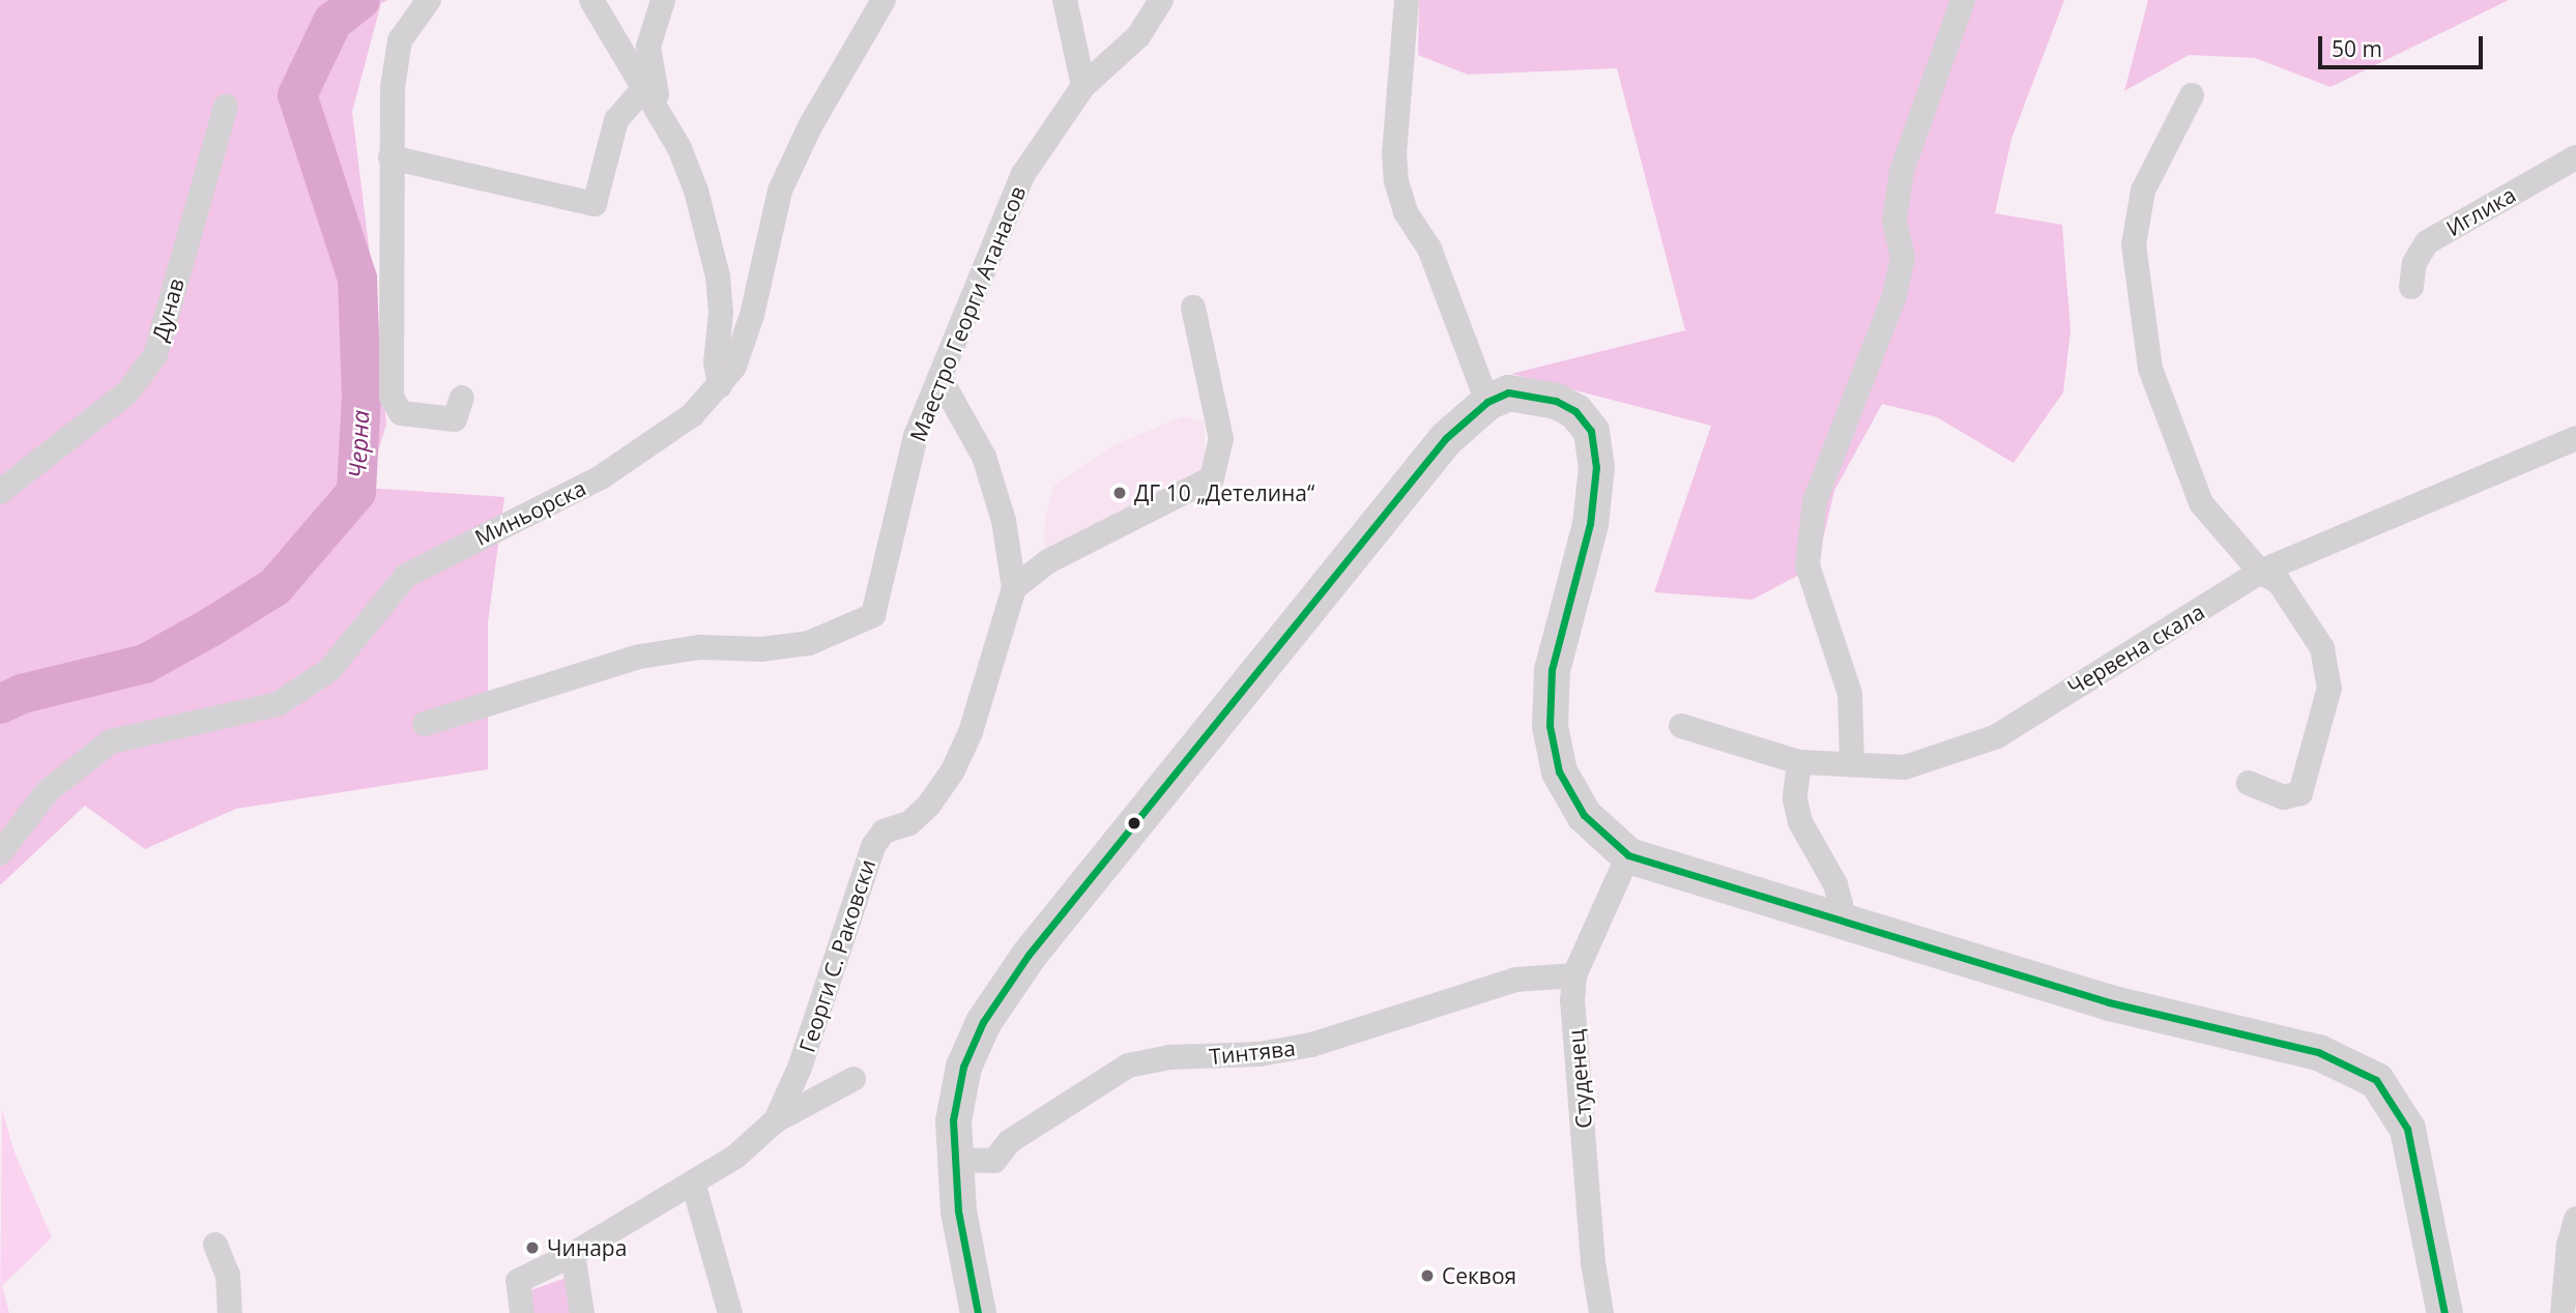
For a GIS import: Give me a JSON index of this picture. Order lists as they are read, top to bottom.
{
  "streets": {
    "street": [
      "Иглика",
      "Дунав",
      "Маестро Георги Атанасов",
      "Миньорска",
      "Червена скала",
      "Георги С. Раковски",
      "Тинтява",
      "Студенец"
    ]
  },
  "crossings": [
    ["Маестро Георги Атанасов", "Георги С. Раковски"],
    ["Тинтява", "Студенец"]
  ],
  "water": ["Черна"],
  "places": ["ДГ 10 „Детелина“", "Чинара", "Секвоя"],
  "scale_bar": "50 m"
}
